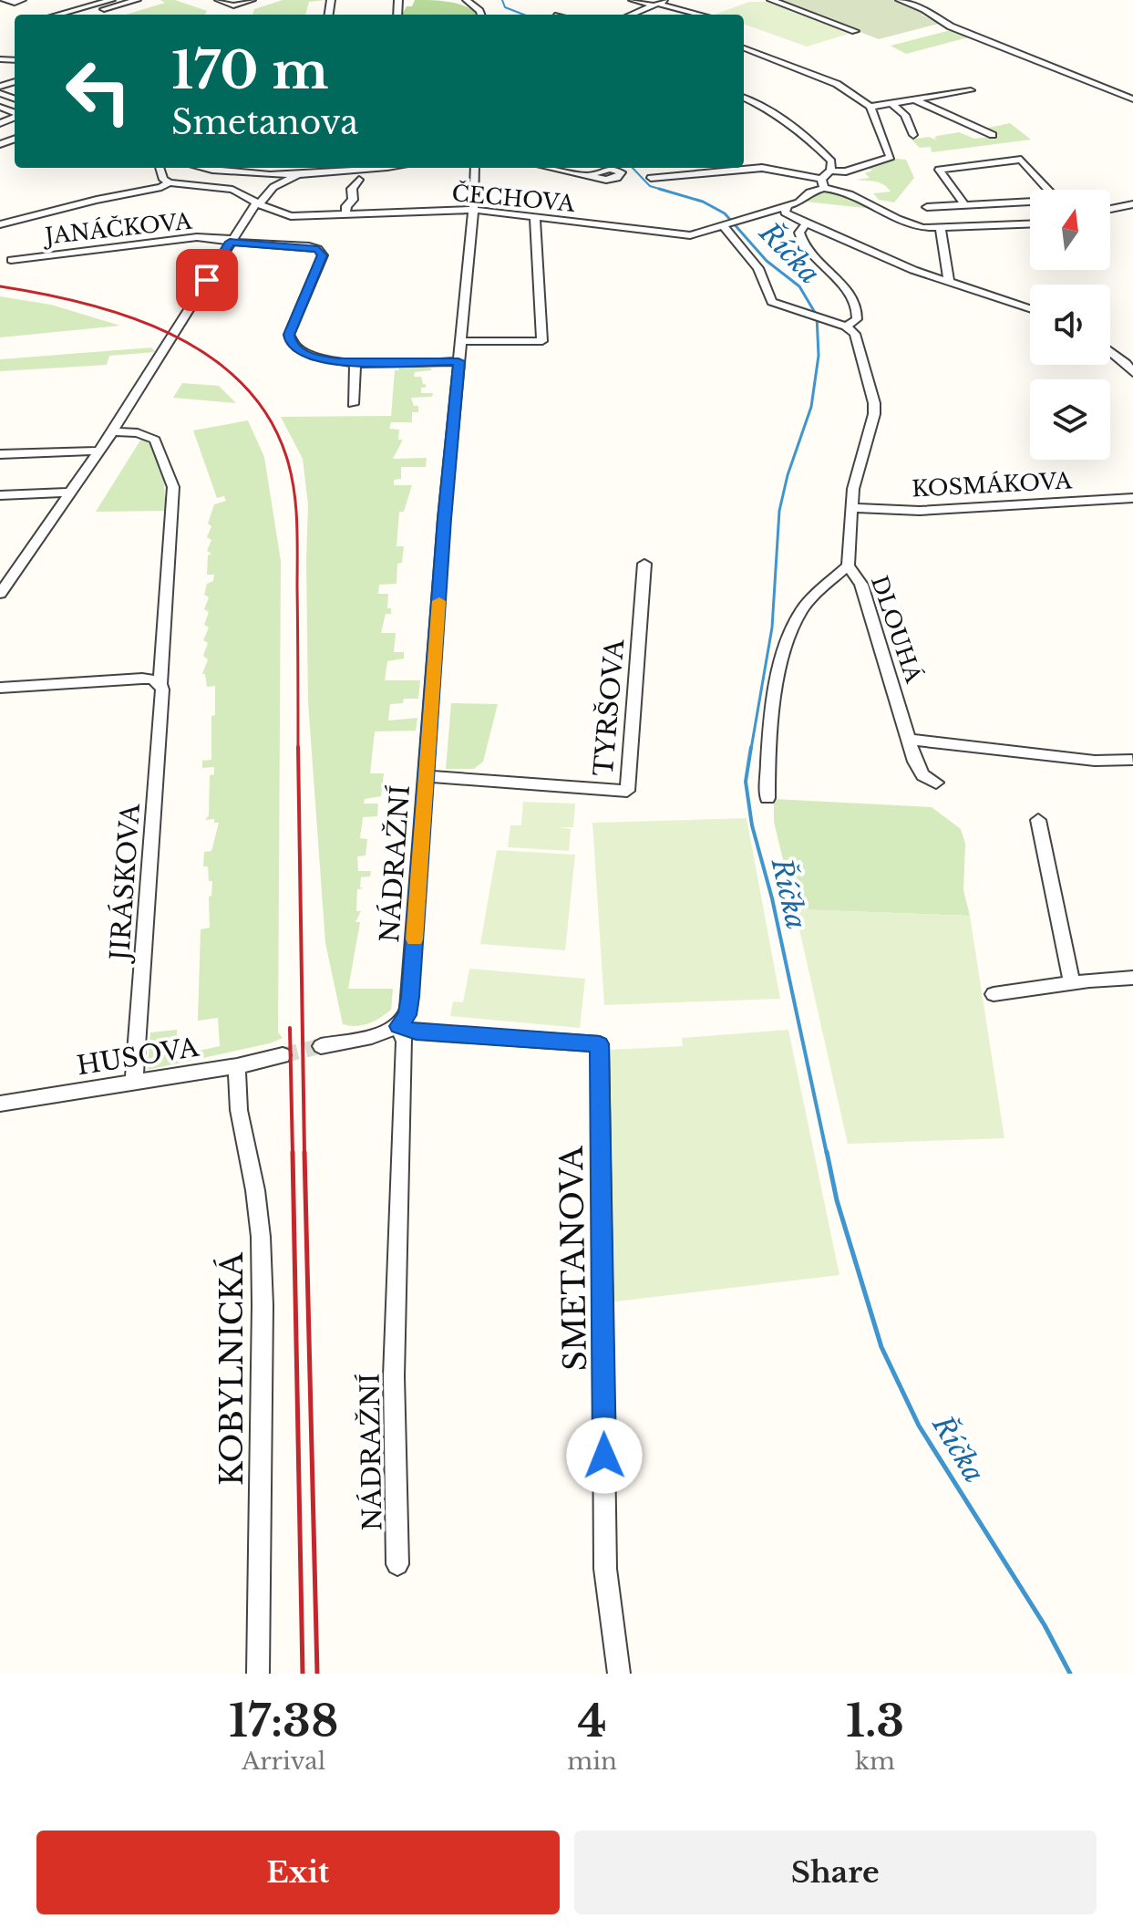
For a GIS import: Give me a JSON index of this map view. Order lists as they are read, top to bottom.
{
  "streets": {
    "street": [
      "ČECHOVA",
      "JANÁČKOVA",
      "KOSMÁKOVA",
      "DLOUHÁ",
      "TYRŠOVA",
      "NÁDRAŽNÍ",
      "JIRÁSKOVA",
      "HUSOVA",
      "SMETANOVA",
      "KOBYLNICKÁ"
    ]
  },
  "crossings": [
    ["ČECHOVA", "NÁDRAŽNÍ"],
    ["KOSMÁKOVA", "DLOUHÁ"],
    ["TYRŠOVA", "NÁDRAŽNÍ"],
    ["NÁDRAŽNÍ", "SMETANOVA"],
    ["JIRÁSKOVA", "HUSOVA"],
    ["HUSOVA", "KOBYLNICKÁ"]
  ],
  "water": ["Říčka"],
  "north": "top",
  "page": {
    "turn": ["170 m", "Smetanova"],
    "eta": [
      "17:38",
      "Arrival",
      "4",
      "min",
      "1.3",
      "km"
    ],
    "buttons": ["Exit", "Share"]
  }
}
